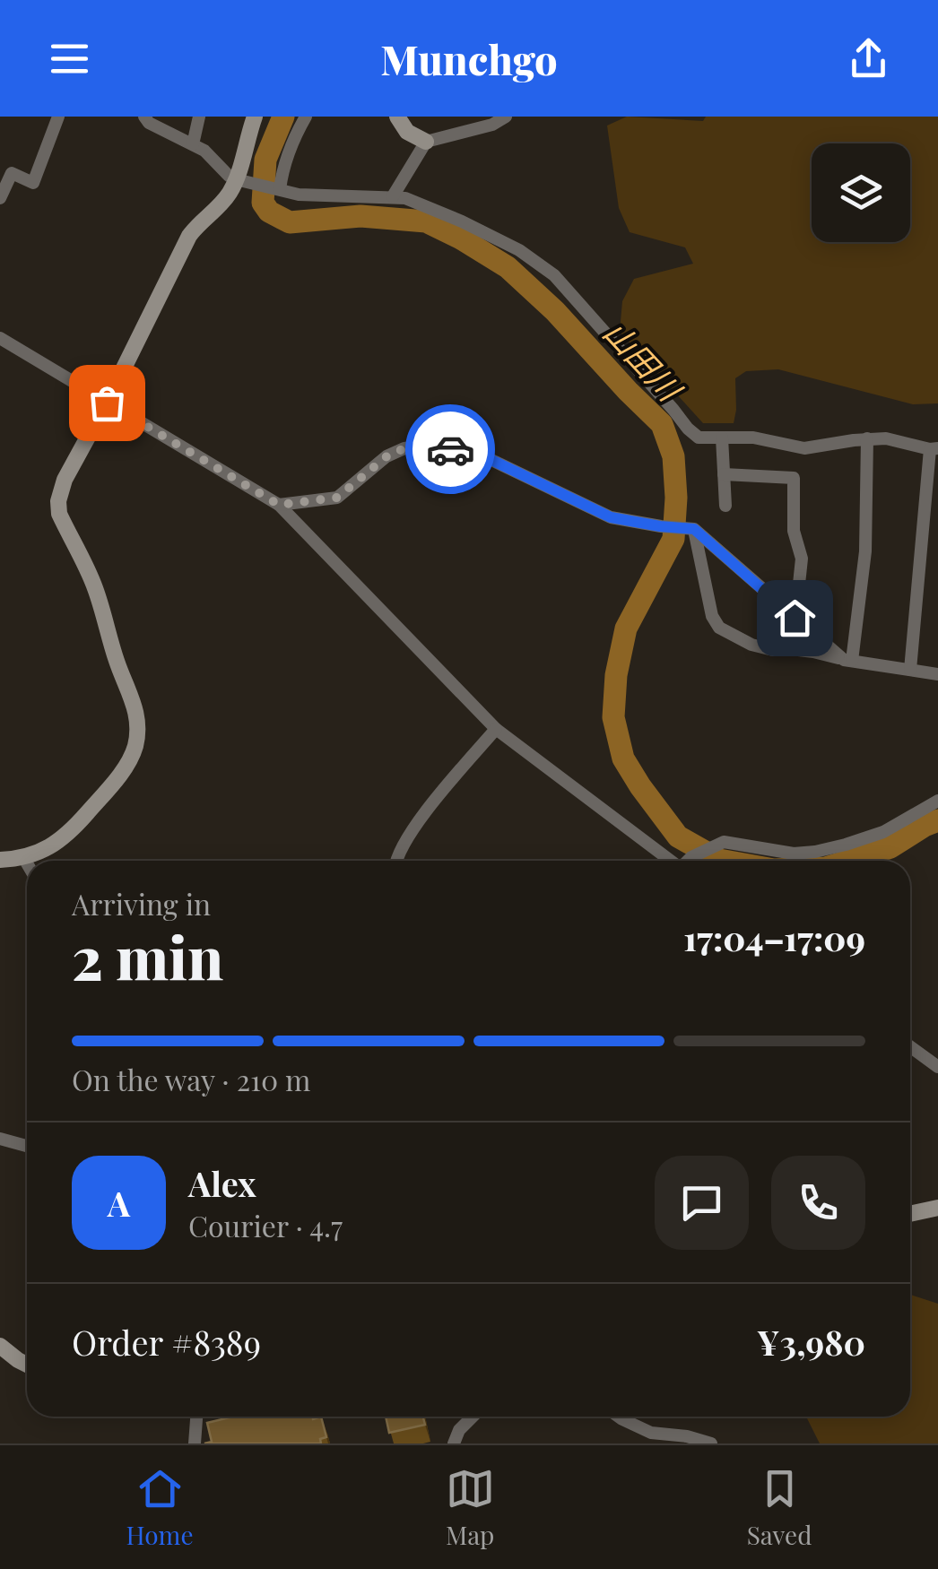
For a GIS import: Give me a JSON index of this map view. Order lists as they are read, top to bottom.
{
  "water": ["山田川"],
  "page": {
    "header": "Munchgo",
    "heading": ["2 min", "Arriving in", "17:04–17:09"],
    "panel": [
      "Alex",
      "Courier · 4.7",
      "Order #8389",
      "¥3,980"
    ],
    "bar": "On the way · 210 m",
    "round": "A",
    "tabs": ["Home", "Map", "Saved"]
  }
}
